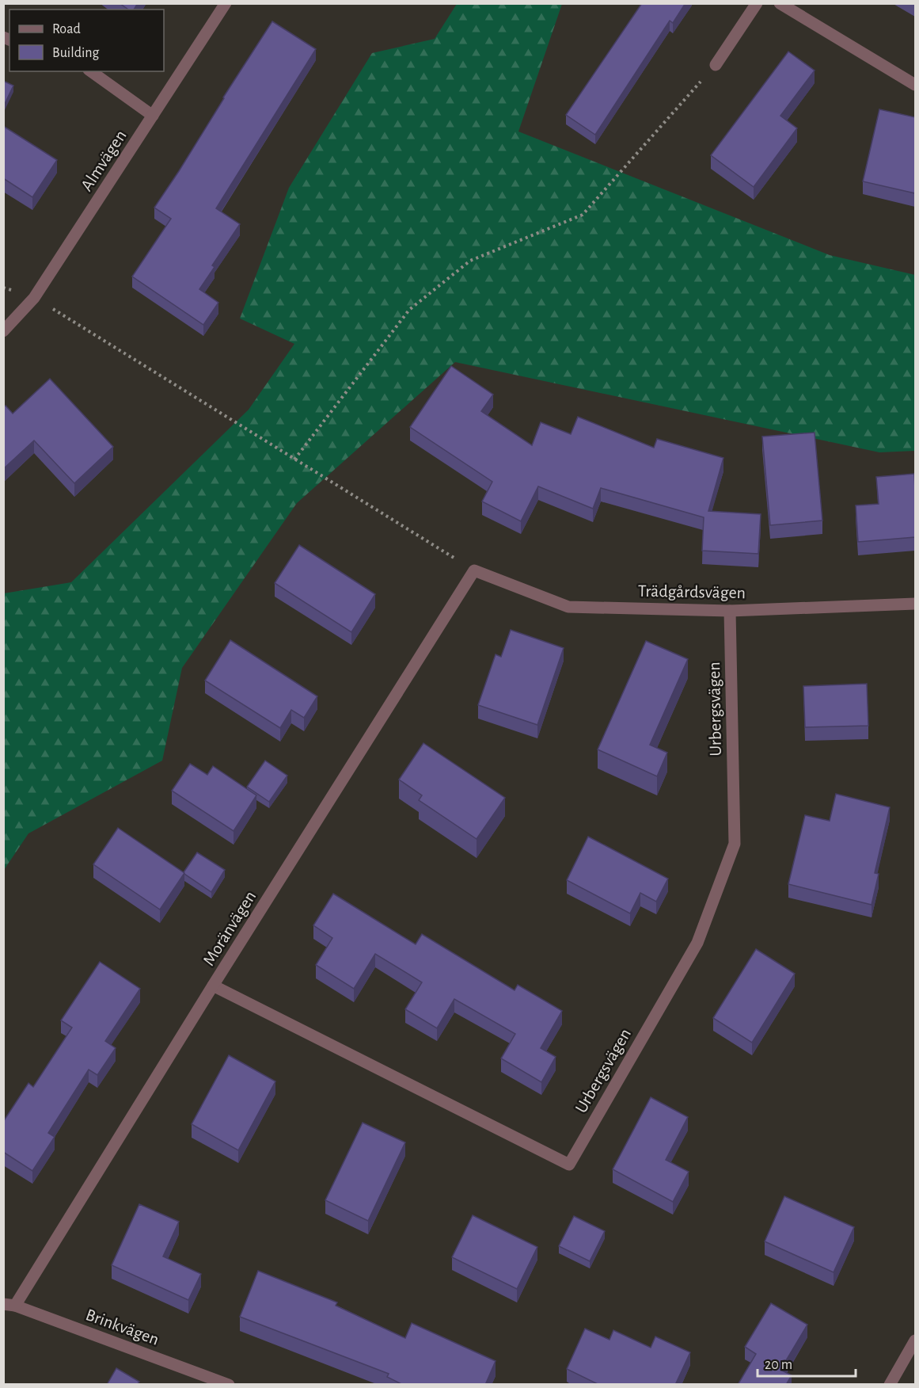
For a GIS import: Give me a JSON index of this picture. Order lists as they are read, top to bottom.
{
  "streets": {
    "street": [
      "Almvägen",
      "Trädgårdsvägen",
      "Urbergsvägen",
      "Moränvägen",
      "Brinkvägen"
    ]
  },
  "crossings": [
    ["Trädgårdsvägen", "Urbergsvägen"],
    ["Trädgårdsvägen", "Moränvägen"],
    ["Urbergsvägen", "Moränvägen"],
    ["Moränvägen", "Brinkvägen"]
  ],
  "legend": ["Road", "Building"],
  "scale_bar": "20 m"
}
